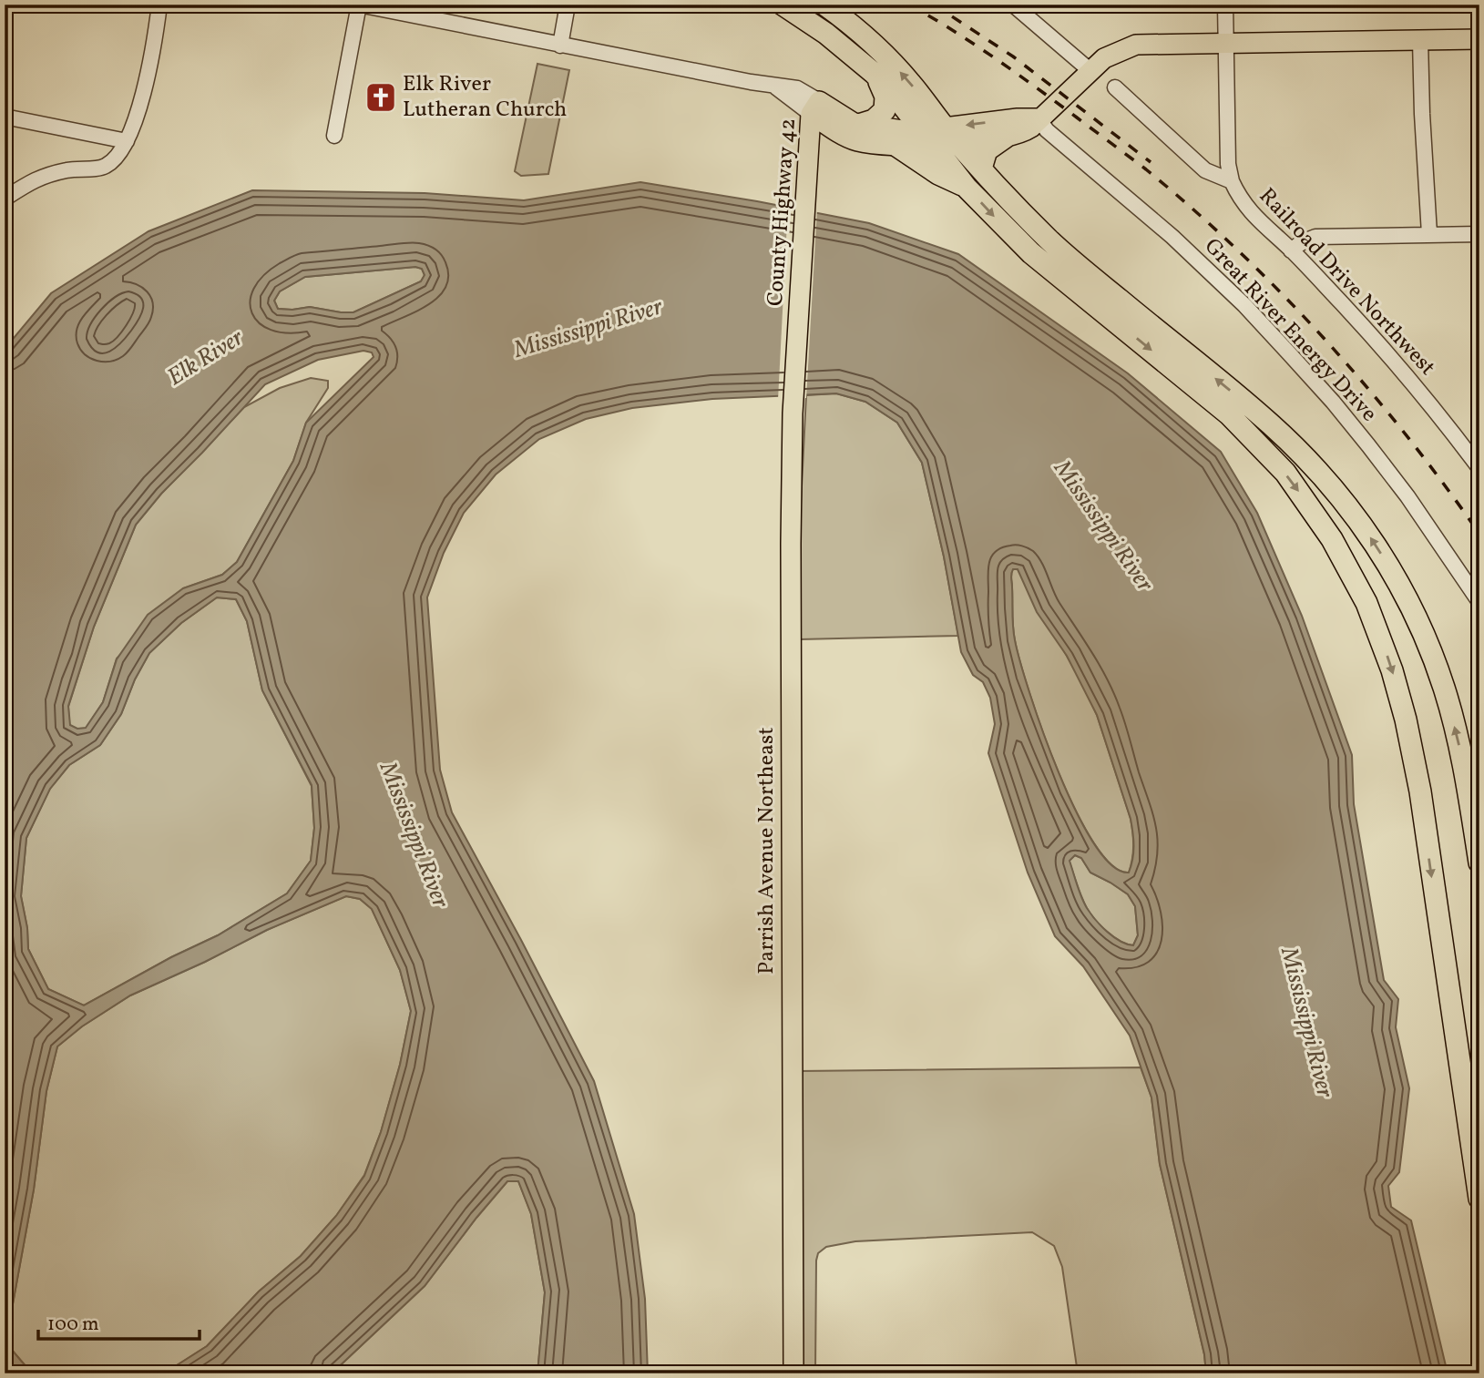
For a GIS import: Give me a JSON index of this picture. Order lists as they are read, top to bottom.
{
  "streets": {
    "main road": ["County Highway 42", "Parrish Avenue Northeast"],
    "street": ["Railroad Drive Northwest", "Great River Energy Drive"]
  },
  "crossings": [
    ["County Highway 42", "Parrish Avenue Northeast"]
  ],
  "water": ["Mississippi River", "Elk River"],
  "places": {
    "church": ["Elk River Lutheran Church"]
  },
  "scale_bar": "100 m"
}
